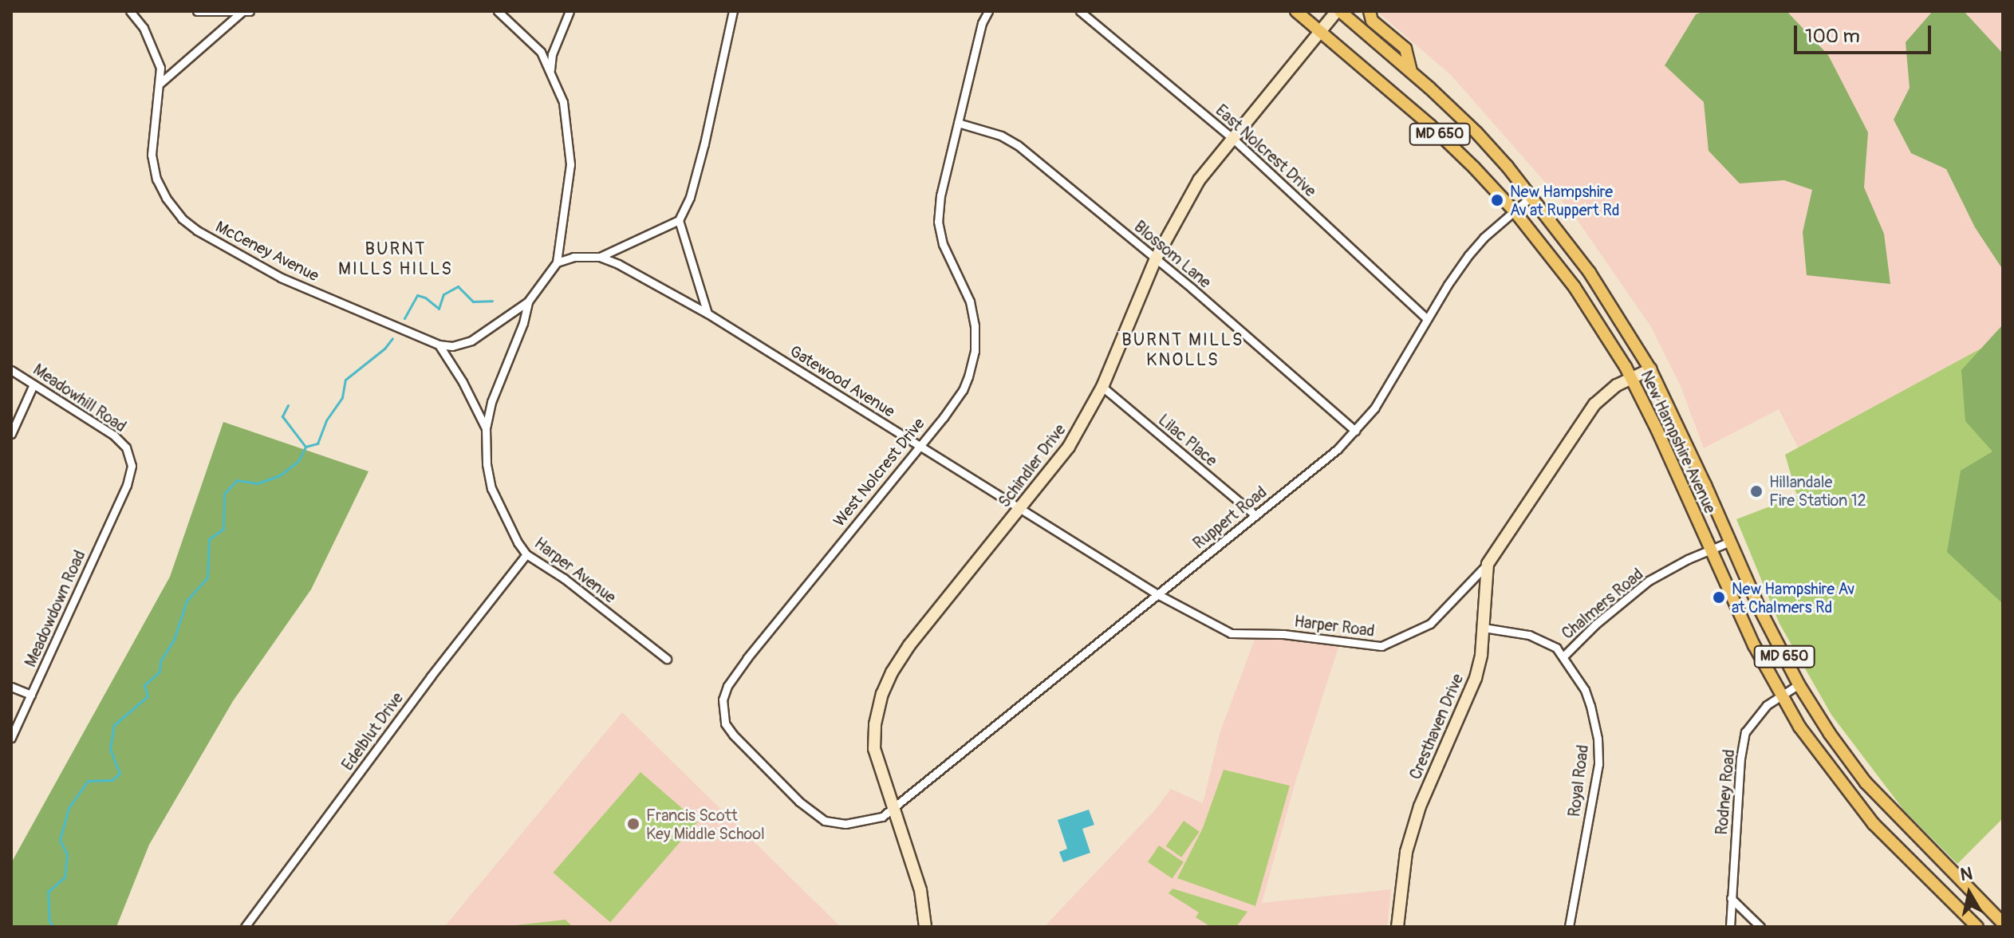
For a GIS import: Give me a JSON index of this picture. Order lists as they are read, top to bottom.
{
  "streets": {
    "main road": ["MD 650", "New Hampshire Avenue"],
    "street": [
      "East Nolcrest Drive",
      "McCeney Avenue",
      "Blossom Lane",
      "Gatewood Avenue",
      "Meadowhill Road",
      "Lilac Place",
      "Schindler Drive",
      "West Nolcrest Drive",
      "Ruppert Road",
      "Harper Avenue",
      "Chalmers Road",
      "Meadowdown Road",
      "Harper Road",
      "Cresthaven Drive",
      "Edelblut Drive",
      "Royal Road",
      "Rodney Road"
    ]
  },
  "crossings": [
    ["East Nolcrest Drive", "Schindler Drive"],
    ["East Nolcrest Drive", "Ruppert Road"],
    ["McCeney Avenue", "Harper Avenue"],
    ["Blossom Lane", "Schindler Drive"],
    ["Blossom Lane", "West Nolcrest Drive"],
    ["Blossom Lane", "Ruppert Road"],
    ["Gatewood Avenue", "Schindler Drive"],
    ["Gatewood Avenue", "West Nolcrest Drive"],
    ["Gatewood Avenue", "Ruppert Road"],
    ["Gatewood Avenue", "Harper Road"],
    ["Meadowhill Road", "Meadowdown Road"],
    ["Lilac Place", "Schindler Drive"],
    ["Lilac Place", "Ruppert Road"],
    ["New Hampshire Avenue", "Schindler Drive"],
    ["New Hampshire Avenue", "Ruppert Road"],
    ["New Hampshire Avenue", "Chalmers Road"],
    ["New Hampshire Avenue", "Rodney Road"],
    ["Schindler Drive", "West Nolcrest Drive"],
    ["Schindler Drive", "Ruppert Road"],
    ["West Nolcrest Drive", "Ruppert Road"],
    ["Ruppert Road", "Harper Road"],
    ["Harper Avenue", "Edelblut Drive"],
    ["Chalmers Road", "Royal Road"],
    ["Harper Road", "Cresthaven Drive"],
    ["Cresthaven Drive", "Royal Road"]
  ],
  "districts": ["BURNT MILLS HILLS", "BURNT MILLS KNOLLS"],
  "places": [
    "New Hampshire Av at Ruppert Rd",
    "Hillandale Fire Station 12",
    "New Hampshire Av at Chalmers Rd",
    "Francis Scott Key Middle School"
  ],
  "scale_bar": "100 m",
  "north": "top"
}
